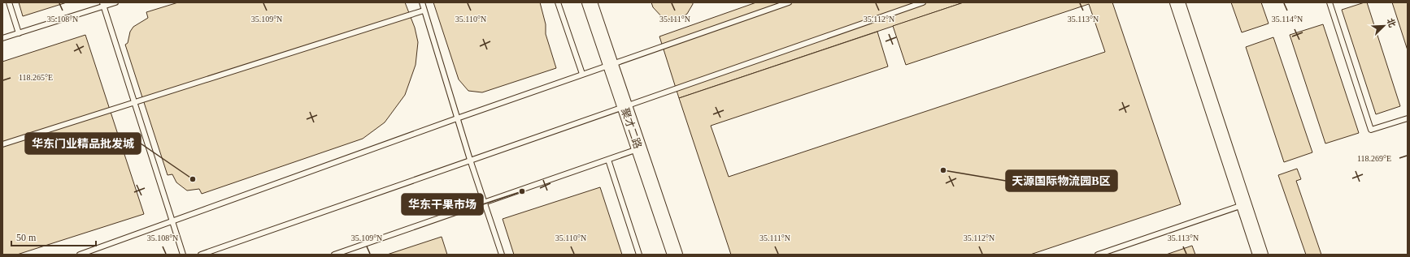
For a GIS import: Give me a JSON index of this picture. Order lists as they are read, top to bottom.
{
  "streets": {
    "street": ["聚才二路"]
  },
  "places": ["天源国际物流园B区", "华东门业精品批发城", "华东干果市场"],
  "scale_bar": "50 m",
  "north": "top right",
  "coordinates": [
    "35.108°N",
    "35.109°N",
    "35.110°N",
    "35.111°N",
    "35.113°N",
    "35.112°N",
    "35.114°N",
    "118.265°E",
    "118.269°E"
  ]
}
